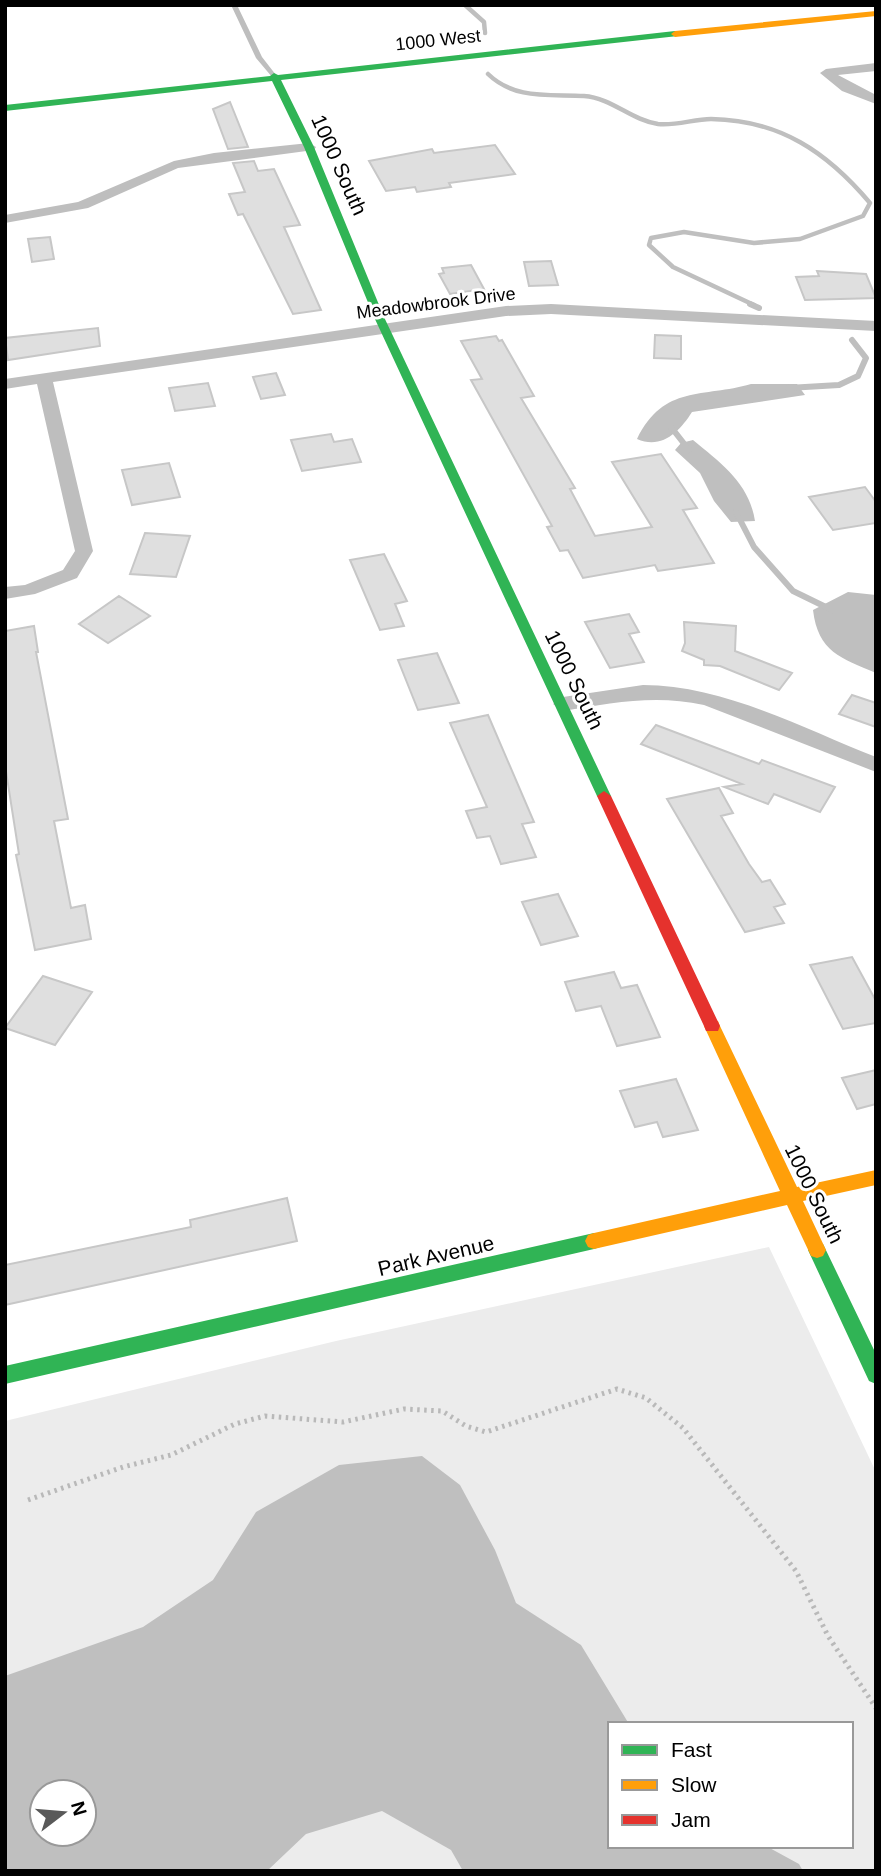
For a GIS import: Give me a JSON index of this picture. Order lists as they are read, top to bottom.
{
  "streets": {
    "street": [
      "1000 West",
      "1000 South",
      "Meadowbrook Drive",
      "Park Avenue"
    ]
  },
  "crossings": [
    ["1000 West", "1000 South"],
    ["1000 South", "Meadowbrook Drive"],
    ["1000 South", "Park Avenue"]
  ],
  "legend": ["Fast", "Slow", "Jam"],
  "north": "right"
}
